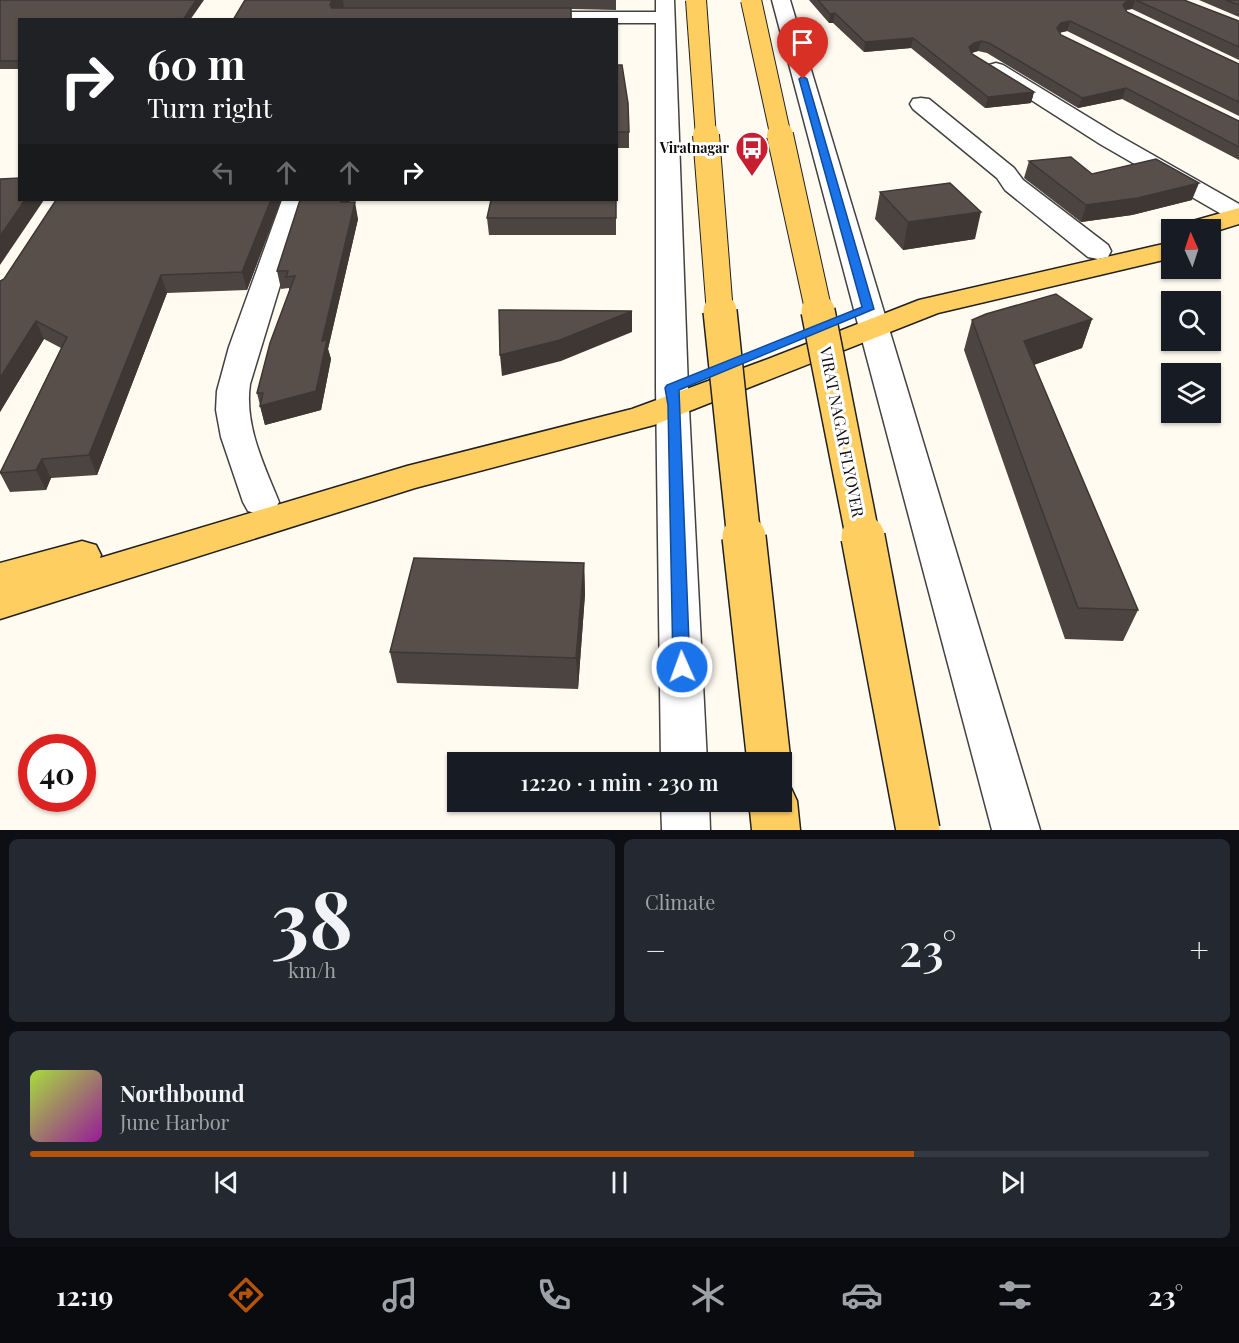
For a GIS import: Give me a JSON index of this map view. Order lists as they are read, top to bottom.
{
  "streets": {
    "main road": ["VIRAT NAGAR FLYOVER"]
  },
  "places": {
    "bus stop": ["Viratnagar"]
  },
  "north": "top",
  "page": {
    "turn": ["60 m", "Turn right"],
    "limit": "40",
    "trip": "12:20 · 1 min · 230 m",
    "tile": [
      ["38", "km/h"],
      "Climate"
    ],
    "heat": ["−", "23°", "+"],
    "song": ["Northbound", "June Harbor"],
    "tabs": ["12:19", "23°"]
  }
}
